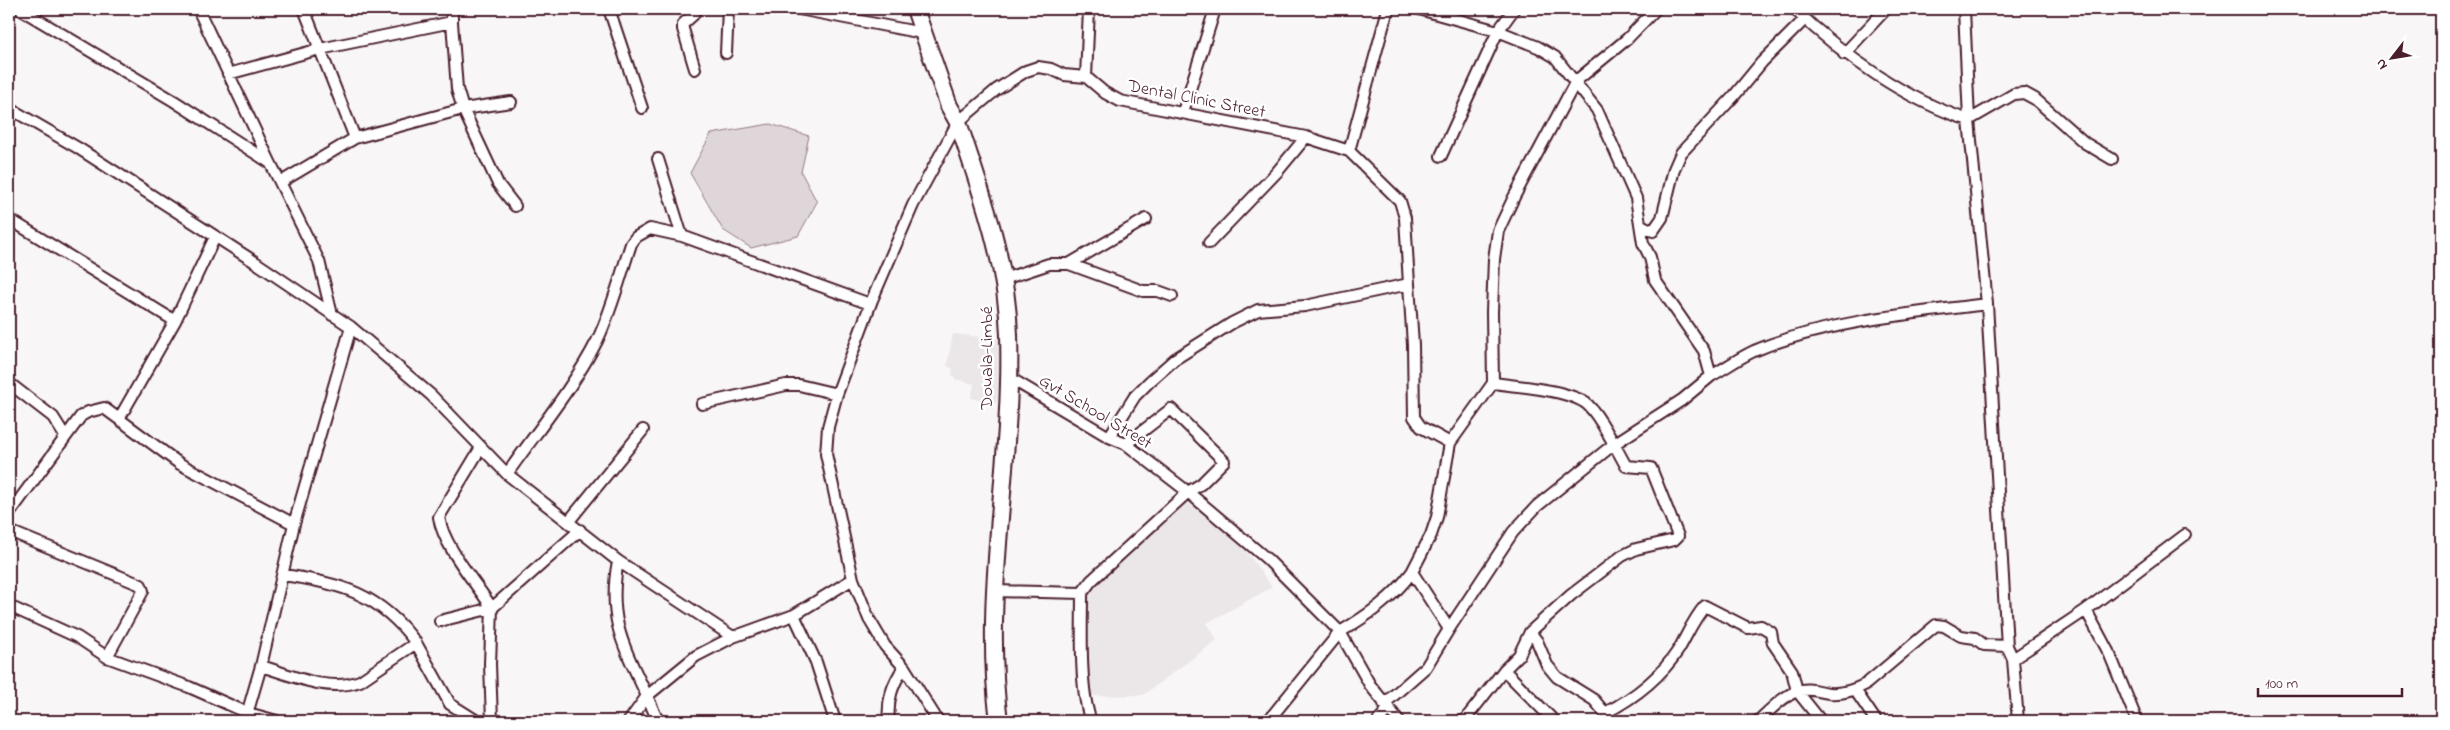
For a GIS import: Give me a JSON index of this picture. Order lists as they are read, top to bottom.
{
  "streets": {
    "highway": ["Douala-Limbé"],
    "street": ["Dental Clinic Street", "Gvt School Street"]
  },
  "crossings": [
    ["Douala-Limbé", "Gvt School Street"]
  ],
  "scale_bar": "100 m",
  "north": "bottom left"
}
